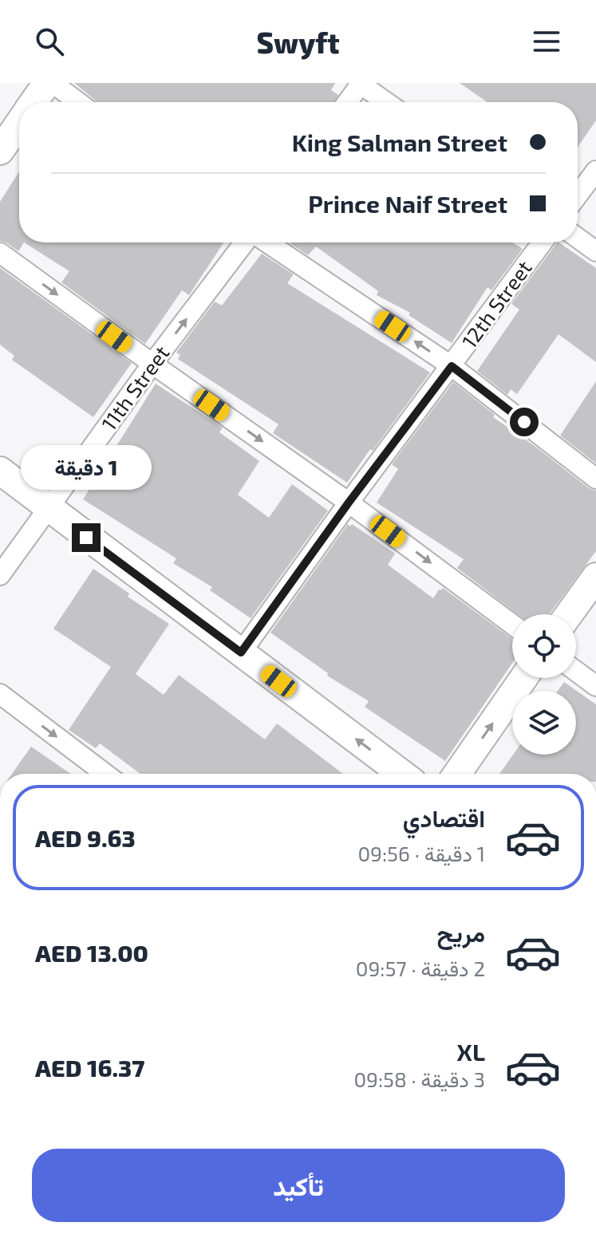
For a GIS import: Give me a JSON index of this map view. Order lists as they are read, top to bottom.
{
  "streets": {
    "street": ["12th Street", "11th Street"]
  },
  "one_way": ["11th Street"],
  "page": {
    "header": "Swyft",
    "banner": ["King Salman Street", "Prince Naif Street"],
    "bubble": "1 دقيقة",
    "list": [
      {
        "name": "اقتصادي",
        "note": "1 دقيقة · 09:56",
        "value": "AED 9.63"
      },
      {
        "name": "مريح",
        "note": "2 دقيقة · 09:57",
        "value": "AED 13.00"
      },
      {
        "name": "XL",
        "note": "3 دقيقة · 09:58",
        "value": "AED 16.37"
      }
    ],
    "buttons": "تأكيد"
  }
}
